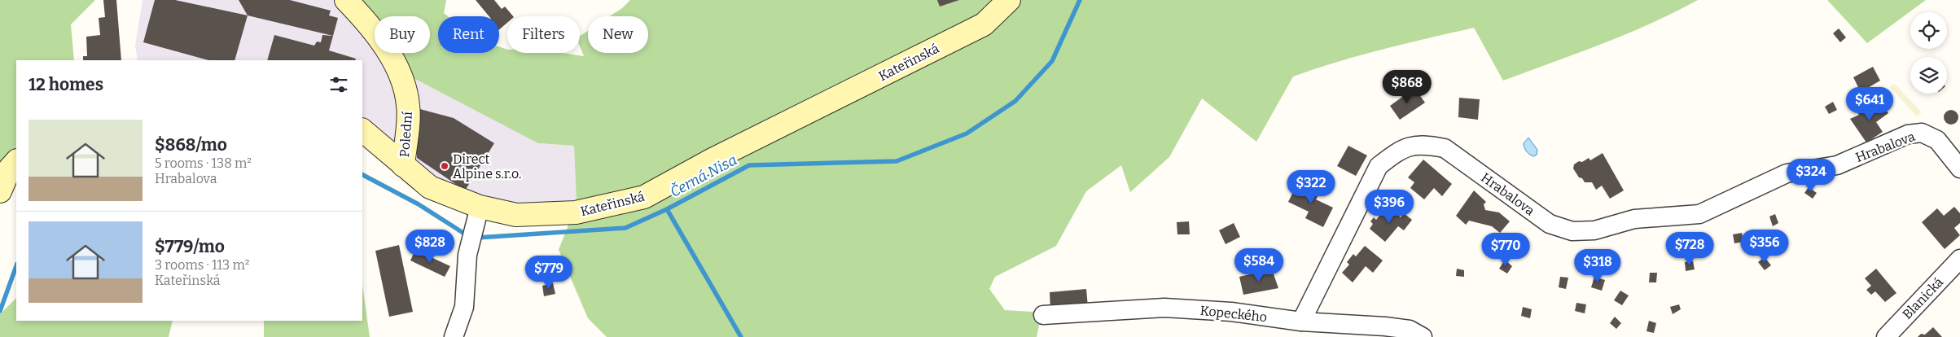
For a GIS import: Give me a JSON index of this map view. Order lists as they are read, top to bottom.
{
  "streets": {
    "street": [
      "Kateřinská",
      "Polední",
      "Hrabalova",
      "Blanická",
      "Kopeckého"
    ]
  },
  "crossings": [
    ["Kateřinská", "Polední"],
    ["Hrabalova", "Kopeckého"]
  ],
  "water": ["Černá Nisa"],
  "places": ["Direct Alpine s.r.o."],
  "page": {
    "chip": [
      "Buy",
      "Rent",
      "Filters",
      "New"
    ],
    "heading": "12 homes",
    "price": [
      "$868",
      "$641",
      "$324",
      "$322",
      "$396",
      "$828",
      "$356",
      "$728",
      "$770",
      "$584",
      "$318",
      "$779"
    ],
    "list": [
      {
        "name": "$868/mo",
        "note": "5 rooms · 138 m² · Hrabalova"
      },
      {
        "name": "$779/mo",
        "note": "3 rooms · 113 m² · Kateřinská"
      }
    ]
  }
}
